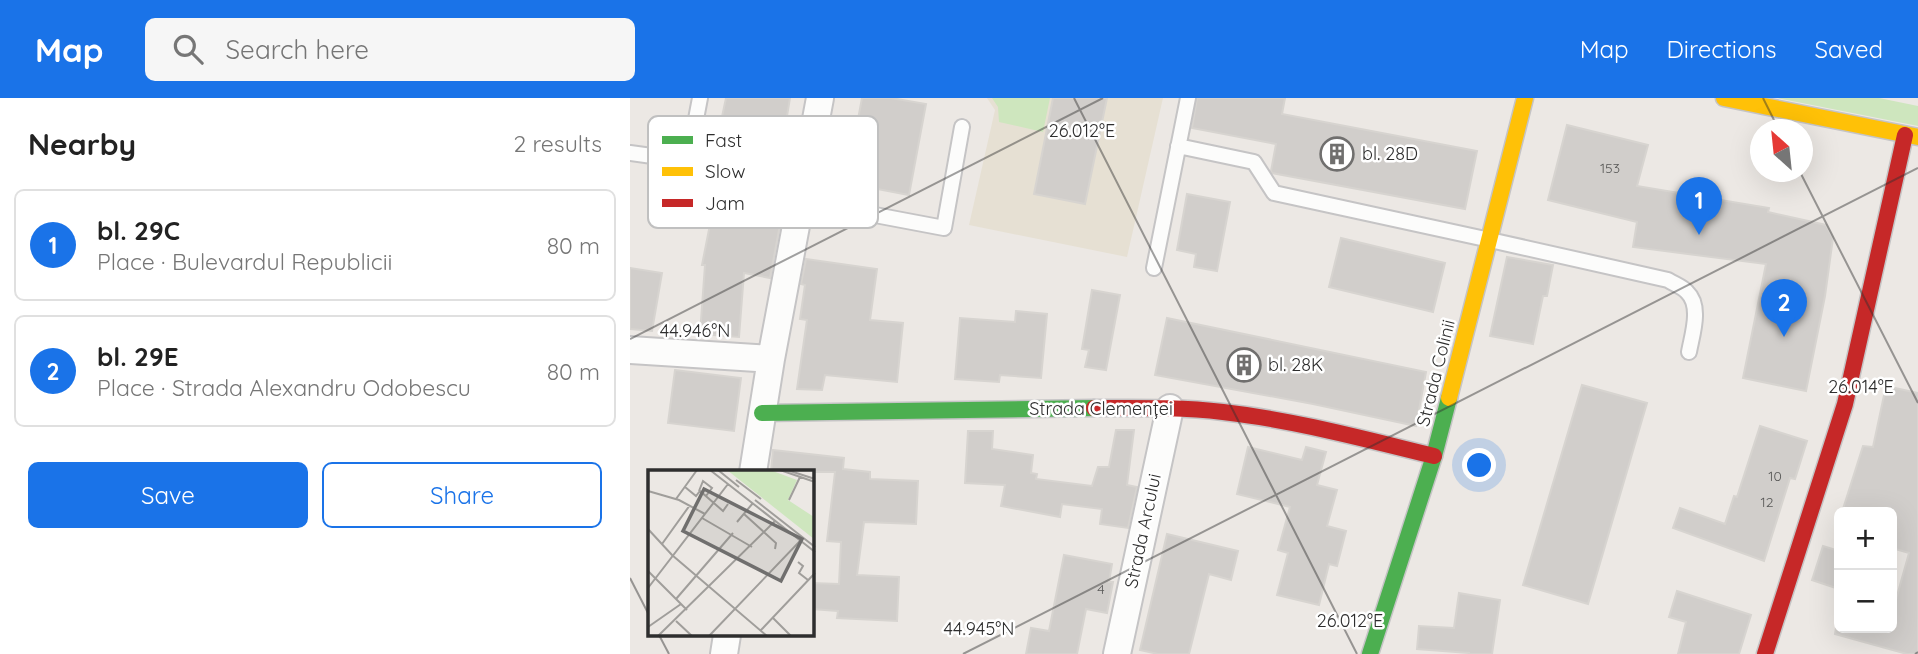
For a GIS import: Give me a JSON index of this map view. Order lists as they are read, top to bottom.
{
  "streets": {
    "street": ["Strada Colinii", "Strada Clemenței", "Strada Arcului"]
  },
  "crossings": [
    ["Strada Colinii", "Strada Clemenței"],
    ["Strada Clemenței", "Strada Arcului"]
  ],
  "places": {
    "building": ["bl. 28D", "bl. 28K"]
  },
  "house_numbers": [
    "153",
    "10",
    "12",
    "4"
  ],
  "legend": ["Fast", "Slow", "Jam"],
  "north": "top left",
  "page": {
    "header": "Map",
    "search": "Search here",
    "nav": ["Map", "Directions", "Saved"],
    "heading": ["Nearby", "2 results"],
    "pins": ["1", "2"],
    "list": [
      {
        "mark": "1",
        "name": "bl. 29C",
        "note": "Place · Bulevardul Republicii",
        "value": "80 m"
      },
      {
        "mark": "2",
        "name": "bl. 29E",
        "note": "Place · Strada Alexandru Odobescu",
        "value": "80 m"
      }
    ],
    "buttons": ["Save", "Share"],
    "map_buttons": ["+", "−"]
  },
  "coordinates": [
    "26.012°E",
    "44.946°N",
    "26.014°E",
    "44.945°N"
  ]
}
